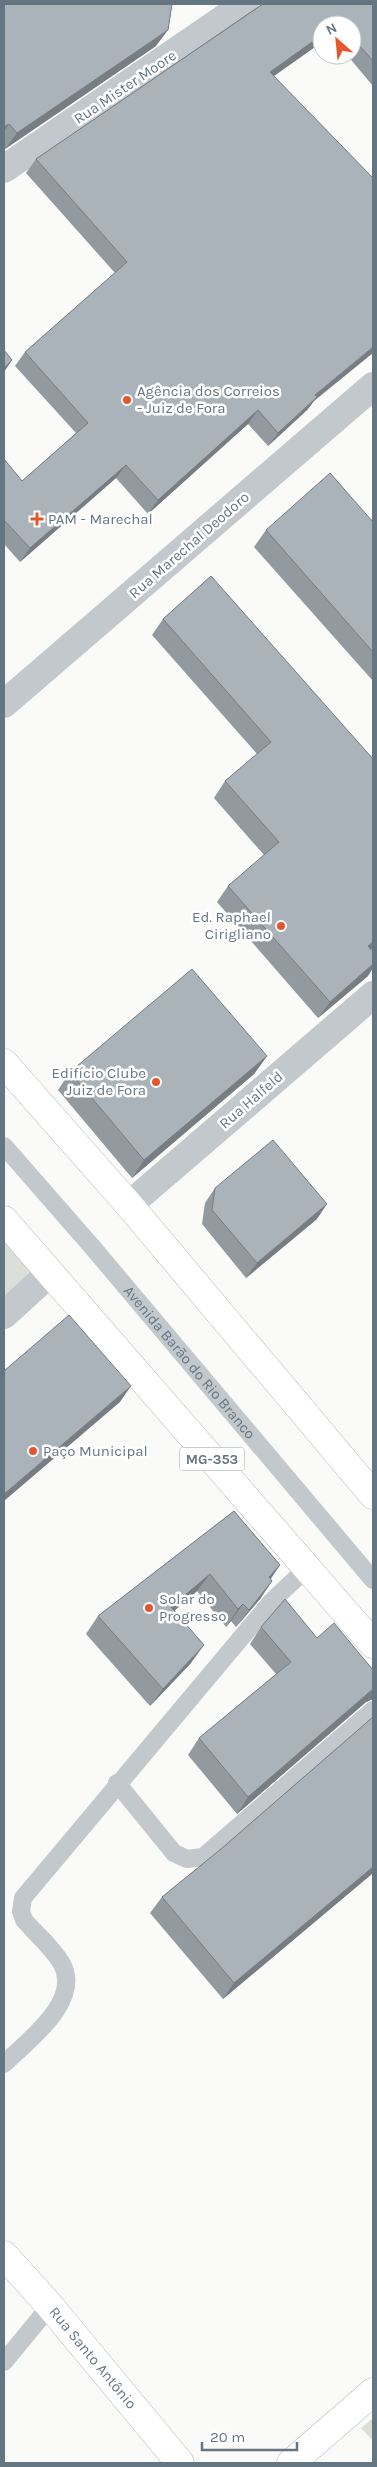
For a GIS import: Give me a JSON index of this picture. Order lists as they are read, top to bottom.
{
  "streets": {
    "main road": ["MG-353", "Rua Santo Antônio"],
    "street": ["Rua Mister Moore", "Rua Marechal Deodoro", "Rua Halfeld"],
    "lane": ["Avenida Barão do Rio Branco"]
  },
  "places": {
    "other": [
      "Agência dos Correios - Juiz de Fora",
      "Ed. Raphael Cirigliano",
      "Edifício Clube Juiz de Fora",
      "Paço Municipal",
      "Solar do Progresso"
    ],
    "health": ["PAM - Marechal"]
  },
  "scale_bar": "20 m",
  "north": "top left"
}
